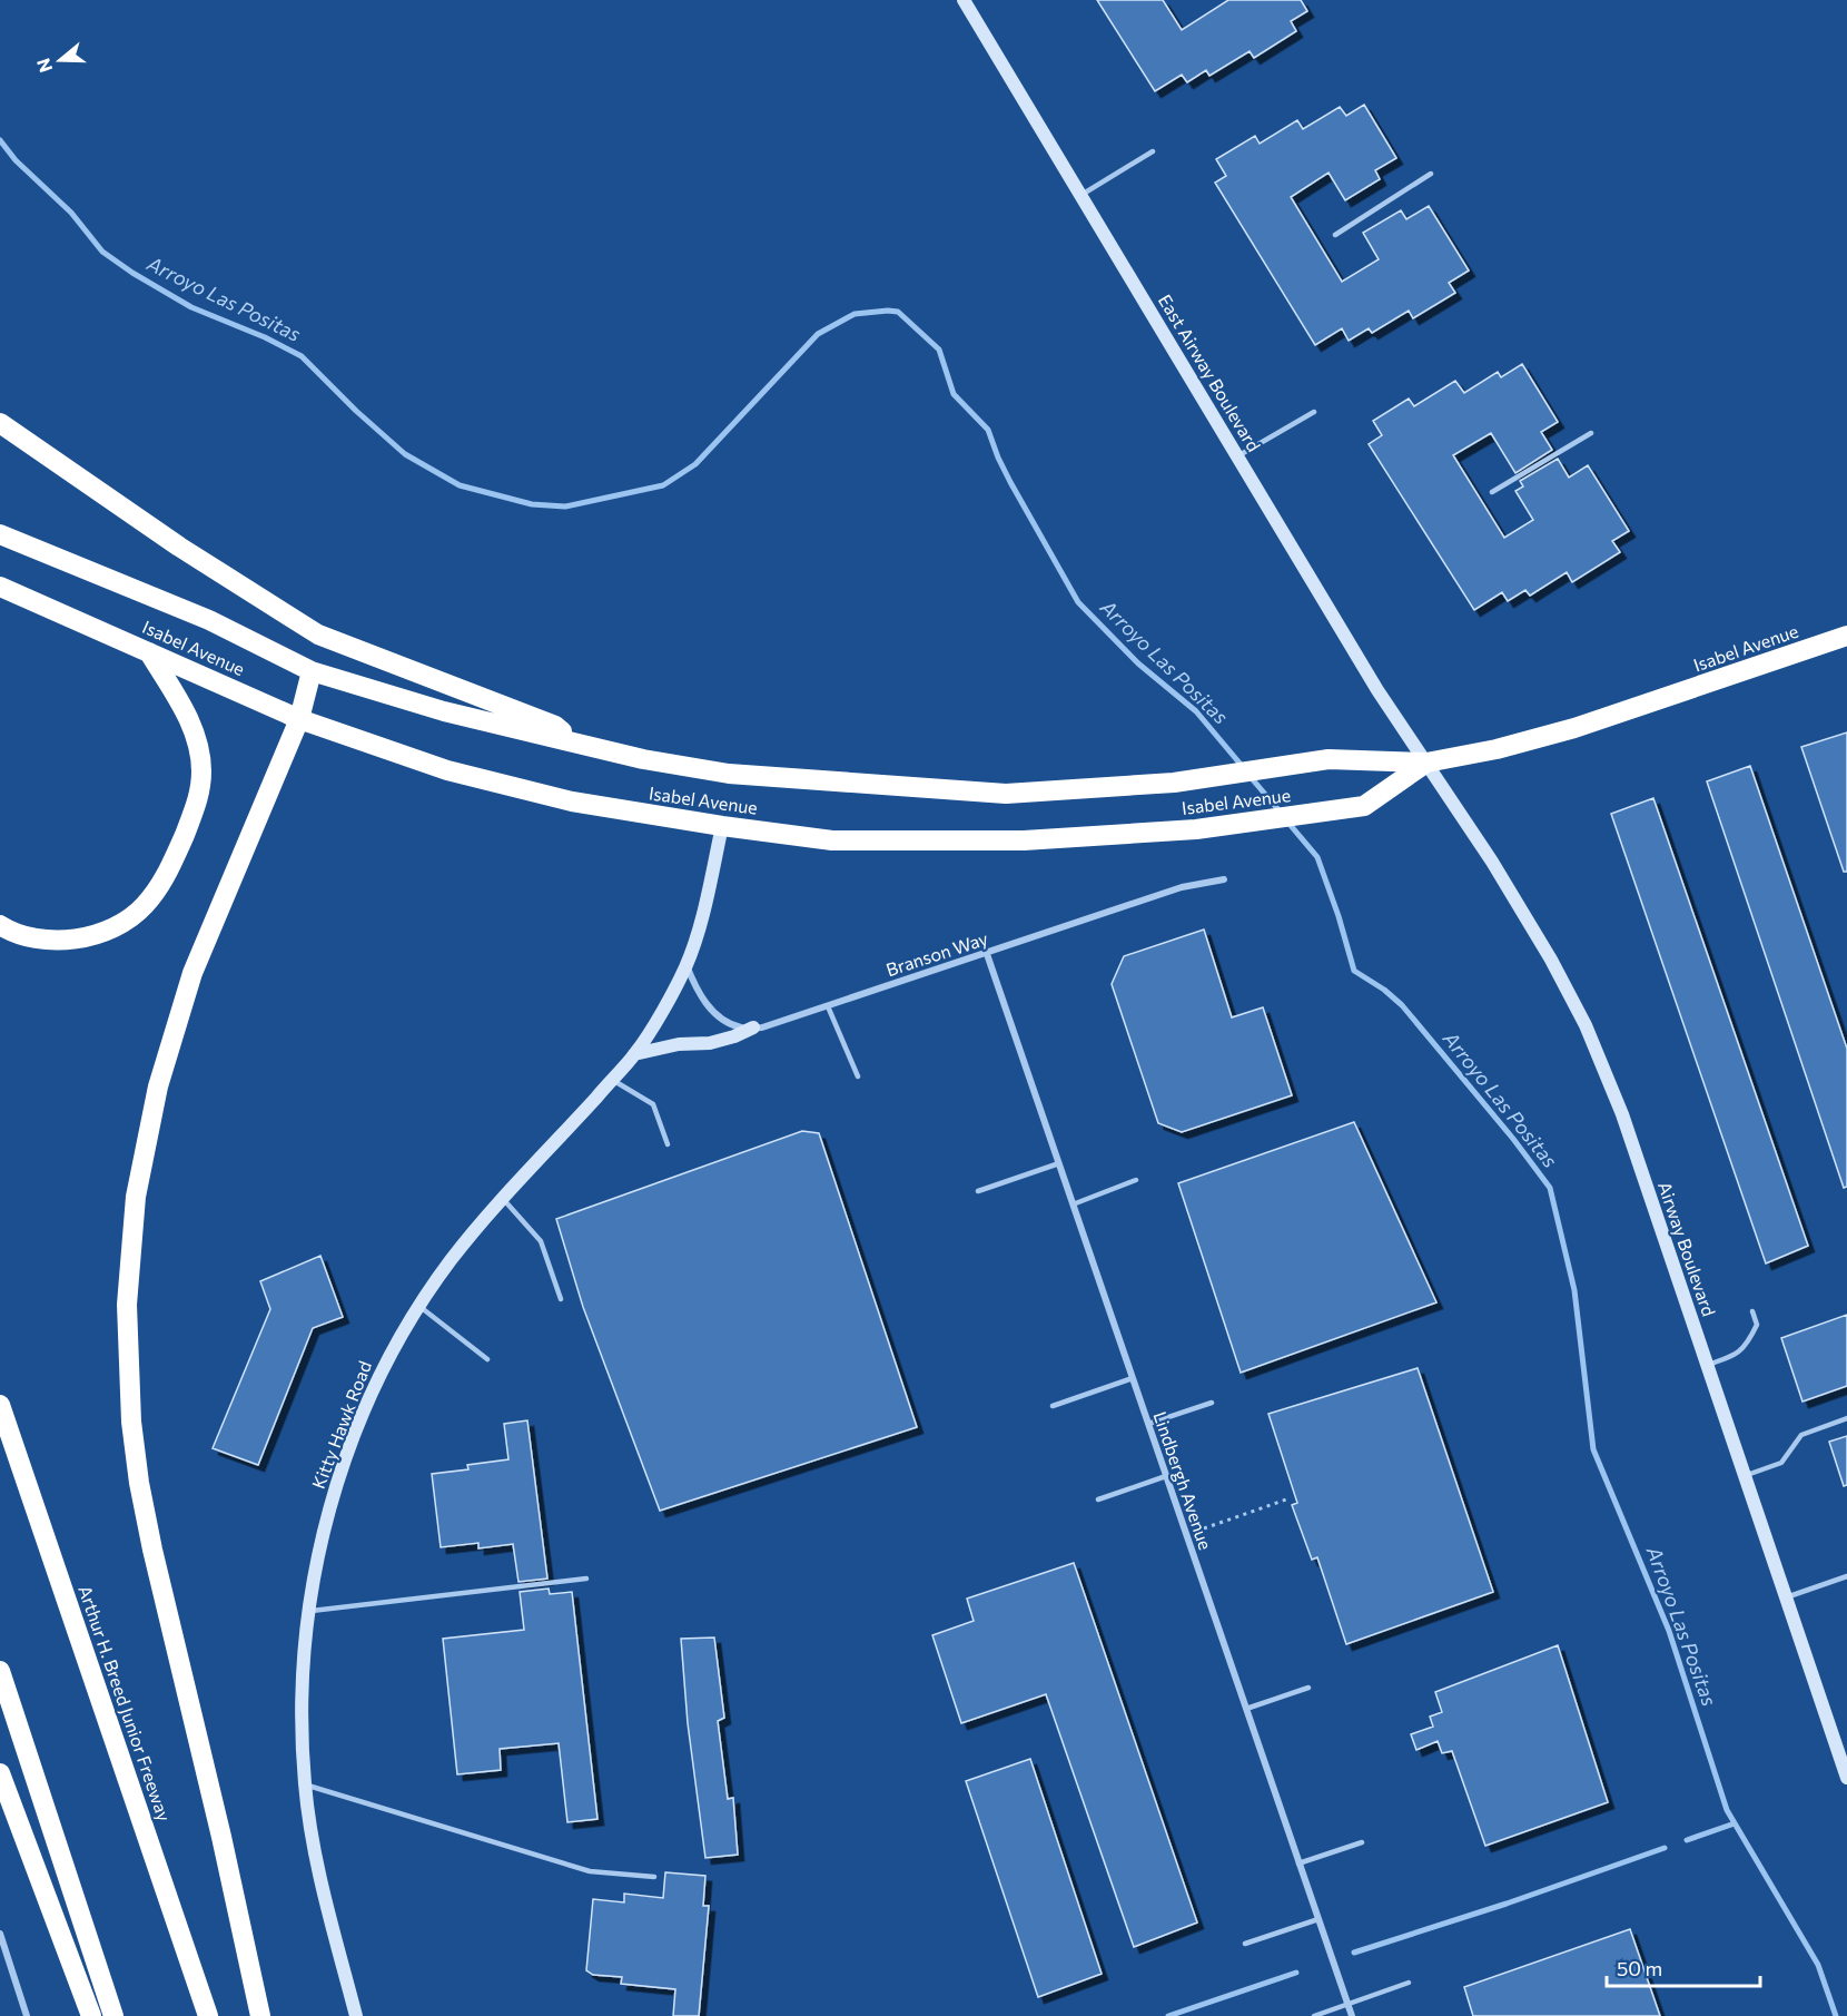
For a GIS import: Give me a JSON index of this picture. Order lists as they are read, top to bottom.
{
  "streets": {
    "highway": ["Isabel Avenue", "Arthur H. Breed Junior Freeway"],
    "main road": ["East Airway Boulevard", "Airway Boulevard", "Kitty Hawk Road"],
    "street": ["Branson Way", "Lindbergh Avenue"]
  },
  "crossings": [
    ["East Airway Boulevard", "Isabel Avenue"],
    ["East Airway Boulevard", "Airway Boulevard"],
    ["Isabel Avenue", "Airway Boulevard"],
    ["Isabel Avenue", "Kitty Hawk Road"],
    ["Branson Way", "Kitty Hawk Road"],
    ["Branson Way", "Lindbergh Avenue"]
  ],
  "water": ["Arroyo Las Positas"],
  "scale_bar": "50 m",
  "north": "left"
}
